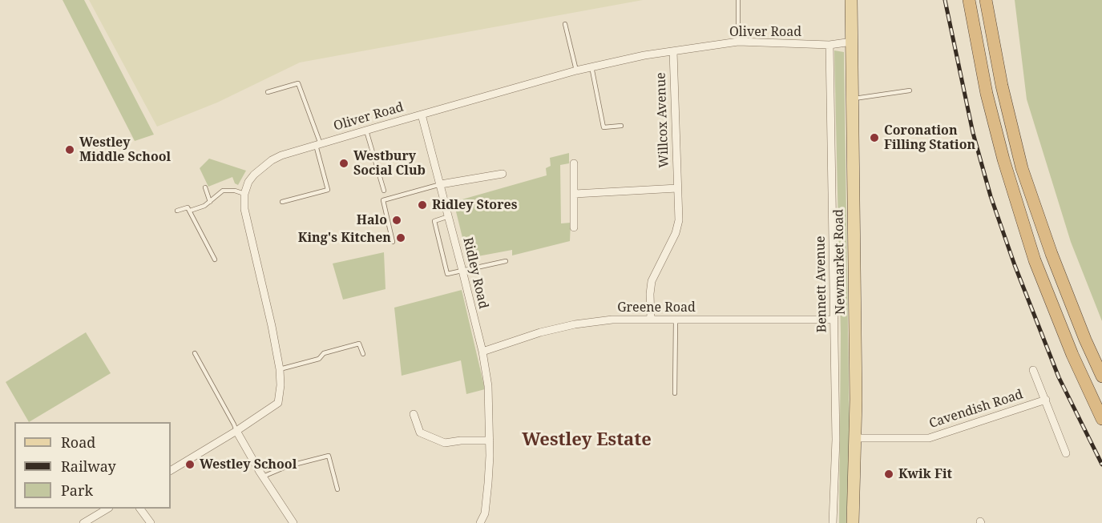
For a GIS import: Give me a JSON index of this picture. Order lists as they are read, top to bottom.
{
  "streets": {
    "main road": ["Newmarket Road"],
    "street": [
      "Oliver Road",
      "Willcox Avenue",
      "Ridley Road",
      "Bennett Avenue",
      "Greene Road",
      "Cavendish Road"
    ]
  },
  "crossings": [
    ["Oliver Road", "Willcox Avenue"],
    ["Oliver Road", "Newmarket Road"],
    ["Oliver Road", "Ridley Road"],
    ["Oliver Road", "Bennett Avenue"],
    ["Willcox Avenue", "Greene Road"],
    ["Newmarket Road", "Cavendish Road"],
    ["Ridley Road", "Greene Road"],
    ["Bennett Avenue", "Greene Road"]
  ],
  "districts": ["Westley Estate"],
  "places": [
    "Coronation Filling Station",
    "Westley Middle School",
    "Westbury Social Club",
    "Ridley Stores",
    "Halo",
    "King's Kitchen",
    "Westley School",
    "Kwik Fit"
  ],
  "legend": ["Road", "Railway", "Park"]
}
